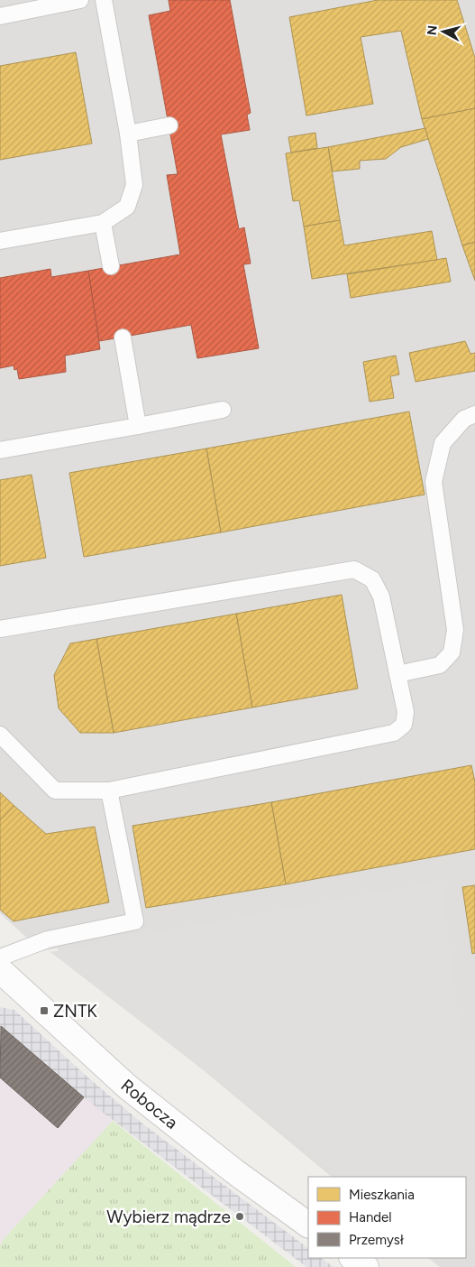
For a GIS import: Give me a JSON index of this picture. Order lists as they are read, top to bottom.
{
  "streets": {
    "street": ["Robocza"]
  },
  "places": {
    "transit": ["ZNTK"],
    "other": ["Wybierz mądrze"]
  },
  "legend": ["Mieszkania", "Handel", "Przemysł"],
  "north": "left"
}
